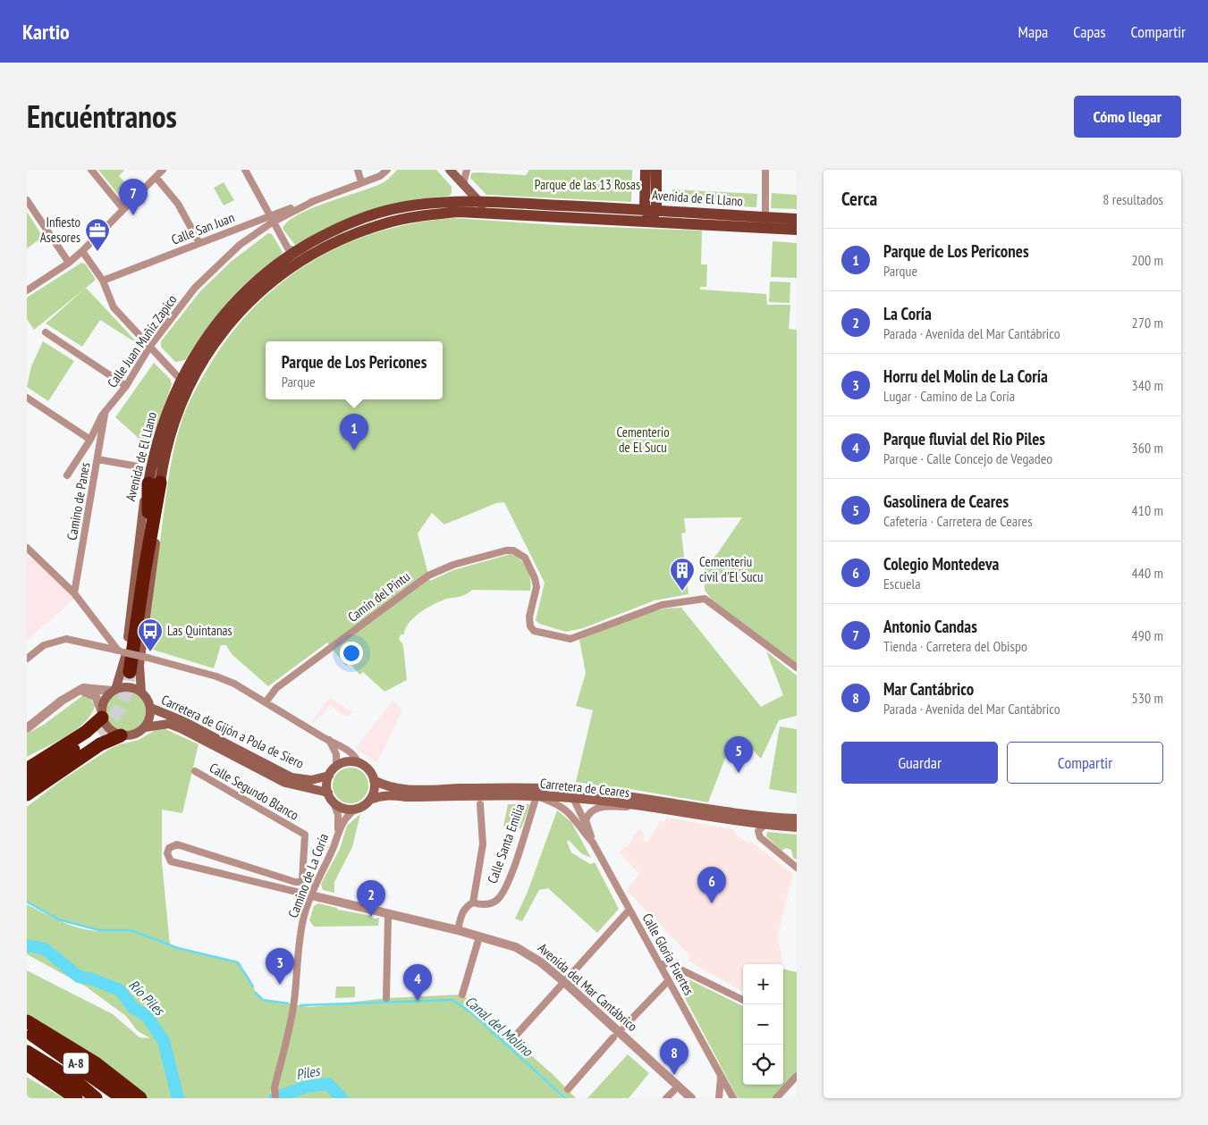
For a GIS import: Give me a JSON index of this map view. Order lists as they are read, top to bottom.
{
  "streets": {
    "highway": ["A-8"],
    "main road": ["Avenida de El Llano", "Carretera de Gijón a Pola de Siero", "Carretera de Ceares"],
    "street": [
      "Calle San Juan",
      "Calle Juan Muñíz Zapico",
      "Camino de Panes",
      "Camin del Pintu",
      "Calle Segundo Blanco",
      "Calle Santa Emilia",
      "Camino de La Coría",
      "Calle Gloria Fuertes",
      "Avenida del Mar Cantábrico"
    ]
  },
  "crossings": [
    ["Avenida de El Llano", "Carretera de Gijón a Pola de Siero"],
    ["Calle San Juan", "Calle Juan Muñíz Zapico"],
    ["Calle Juan Muñíz Zapico", "Camino de Panes"],
    ["Carretera de Gijón a Pola de Siero", "Carretera de Ceares"],
    ["Carretera de Gijón a Pola de Siero", "Camino de La Coría"],
    ["Carretera de Ceares", "Calle Santa Emilia"],
    ["Carretera de Ceares", "Camino de La Coría"],
    ["Carretera de Ceares", "Calle Gloria Fuertes"],
    ["Calle Segundo Blanco", "Avenida del Mar Cantábrico"],
    ["Calle Santa Emilia", "Calle Gloria Fuertes"],
    ["Calle Santa Emilia", "Avenida del Mar Cantábrico"],
    ["Camino de La Coría", "Avenida del Mar Cantábrico"]
  ],
  "water": ["Río Piles", "Canal del Molino", "Piles"],
  "parks": ["Parque de las 13 Rosas", "Cementerio de El Sucu"],
  "places": {
    "office": ["Infiesto Asesores"],
    "building": ["Cementeriu civil d'El Sucu"],
    "bus stop": ["Las Quintanas"]
  },
  "page": {
    "header": "Kartio",
    "nav": ["Mapa", "Capas", "Compartir"],
    "title": "Encuéntranos",
    "buttons": [
      "Cómo llegar",
      ["Guardar", "Compartir"]
    ],
    "heading": ["Cerca", "8 resultados"],
    "pins": [
      "7",
      "1",
      "5",
      "6",
      "2",
      "3",
      "4",
      "8"
    ],
    "list": [
      {
        "mark": "1",
        "name": "Parque de Los Pericones",
        "note": "Parque",
        "value": "200 m"
      },
      {
        "mark": "2",
        "name": "La Coría",
        "note": "Parada · Avenida del Mar Cantábrico",
        "value": "270 m"
      },
      {
        "mark": "3",
        "name": "Horru del Molin de La Coría",
        "note": "Lugar · Camino de La Coría",
        "value": "340 m"
      },
      {
        "mark": "4",
        "name": "Parque fluvial del Rio Piles",
        "note": "Parque · Calle Concejo de Vegadeo",
        "value": "360 m"
      },
      {
        "mark": "5",
        "name": "Gasolinera de Ceares",
        "note": "Cafetería · Carretera de Ceares",
        "value": "410 m"
      },
      {
        "mark": "6",
        "name": "Colegio Montedeva",
        "note": "Escuela",
        "value": "440 m"
      },
      {
        "mark": "7",
        "name": "Antonio Candas",
        "note": "Tienda · Carretera del Obispo",
        "value": "490 m"
      },
      {
        "mark": "8",
        "name": "Mar Cantábrico",
        "note": "Parada · Avenida del Mar Cantábrico",
        "value": "530 m"
      }
    ],
    "popup": ["Parque de Los Pericones", "Parque"],
    "map_buttons": ["+", "−"]
  }
}
